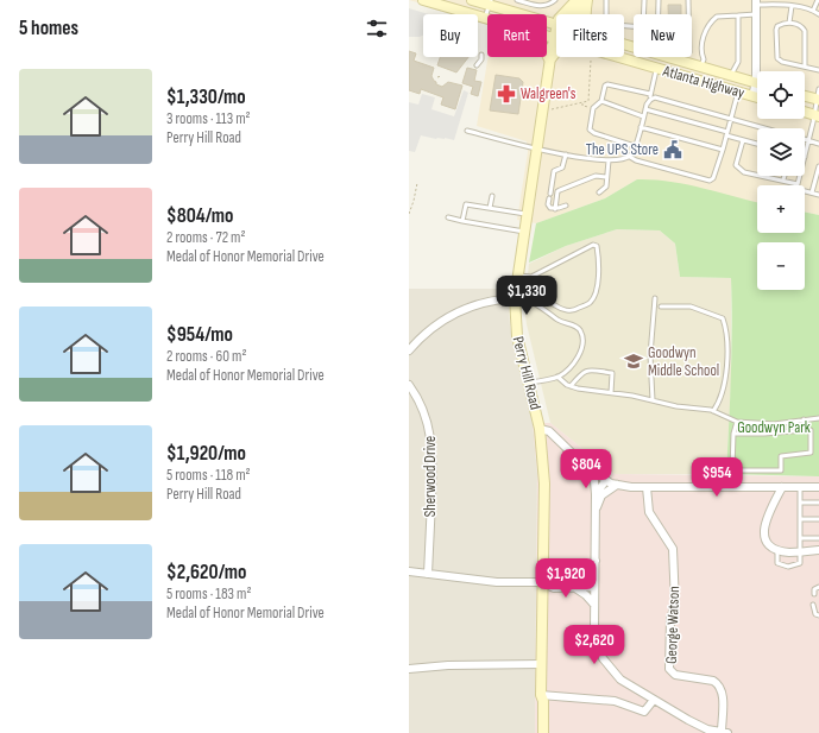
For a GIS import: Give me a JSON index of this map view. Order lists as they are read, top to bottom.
{
  "streets": {
    "main road": ["Atlanta Highway", "Perry Hill Road"],
    "street": ["Sherwood Drive", "George Watson"]
  },
  "crossings": [
    ["Atlanta Highway", "Perry Hill Road"]
  ],
  "parks": ["Goodwyn Park"],
  "places": {
    "pharmacy": ["Walgreen's"],
    "public building": ["The UPS Store"],
    "school or university": ["Goodwyn Middle School"]
  },
  "page": {
    "heading": "5 homes",
    "chip": [
      "Buy",
      "Rent",
      "Filters",
      "New"
    ],
    "list": [
      {
        "name": "$1,330/mo",
        "note": "3 rooms · 113 m² · Perry Hill Road"
      },
      {
        "name": "$804/mo",
        "note": "2 rooms · 72 m² · Medal of Honor Memorial Drive"
      },
      {
        "name": "$954/mo",
        "note": "2 rooms · 60 m² · Medal of Honor Memorial Drive"
      },
      {
        "name": "$1,920/mo",
        "note": "5 rooms · 118 m² · Perry Hill Road"
      },
      {
        "name": "$2,620/mo",
        "note": "5 rooms · 183 m² · Medal of Honor Memorial Drive"
      }
    ],
    "map_buttons": ["+", "−"],
    "price": [
      "$1,330",
      "$804",
      "$954",
      "$1,920",
      "$2,620"
    ]
  }
}
